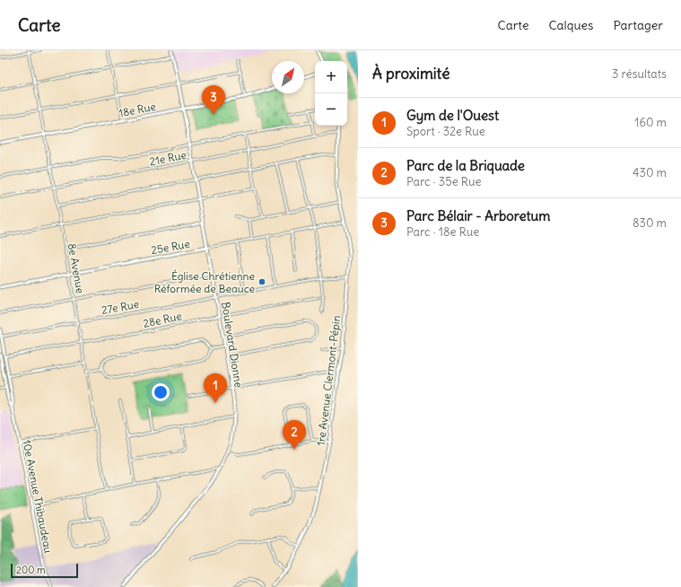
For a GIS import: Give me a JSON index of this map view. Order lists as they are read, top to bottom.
{
  "streets": {
    "street": [
      "18e Rue",
      "21e Rue",
      "25e Rue",
      "8e Avenue",
      "27e Rue",
      "28e Rue",
      "Boulevard Dionne",
      "1re Avenue Clermont-Pépin",
      "10e Avenue Thibaudeau"
    ]
  },
  "crossings": [
    ["18e Rue", "8e Avenue"],
    ["18e Rue", "Boulevard Dionne"],
    ["21e Rue", "8e Avenue"],
    ["21e Rue", "Boulevard Dionne"],
    ["21e Rue", "1re Avenue Clermont-Pépin"],
    ["25e Rue", "8e Avenue"],
    ["25e Rue", "Boulevard Dionne"],
    ["25e Rue", "1re Avenue Clermont-Pépin"],
    ["8e Avenue", "27e Rue"],
    ["8e Avenue", "28e Rue"],
    ["27e Rue", "Boulevard Dionne"],
    ["27e Rue", "1re Avenue Clermont-Pépin"],
    ["27e Rue", "10e Avenue Thibaudeau"],
    ["28e Rue", "Boulevard Dionne"],
    ["28e Rue", "10e Avenue Thibaudeau"]
  ],
  "places": ["Église Chrétienne Réformée de Beauce"],
  "scale_bar": "200 m",
  "north": "top right",
  "page": {
    "header": "Carte",
    "nav": ["Carte", "Calques", "Partager"],
    "heading": ["À proximité", "3 résultats"],
    "map_buttons": ["+", "−"],
    "pins": ["3", "1", "2"],
    "list": [
      {
        "mark": "1",
        "name": "Gym de l'Ouest",
        "note": "Sport · 32e Rue",
        "value": "160 m"
      },
      {
        "mark": "2",
        "name": "Parc de la Briquade",
        "note": "Parc · 35e Rue",
        "value": "430 m"
      },
      {
        "mark": "3",
        "name": "Parc Bélair - Arboretum",
        "note": "Parc · 18e Rue",
        "value": "830 m"
      }
    ],
    "scale": "200 m"
  }
}
